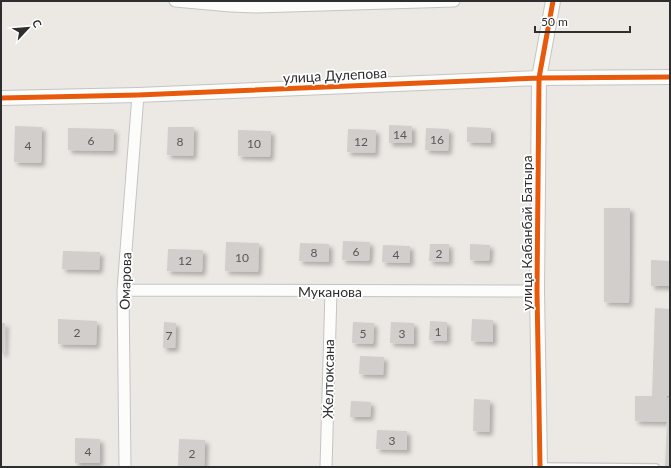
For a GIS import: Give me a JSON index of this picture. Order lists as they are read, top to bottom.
{
  "streets": {
    "street": [
      "улица Дулепова",
      "улица Кабанбай Батыра",
      "Омарова",
      "Муканова",
      "Желтоксана"
    ]
  },
  "crossings": [
    ["улица Дулепова", "улица Кабанбай Батыра"],
    ["улица Дулепова", "Омарова"],
    ["улица Кабанбай Батыра", "Муканова"],
    ["Омарова", "Муканова"],
    ["Муканова", "Желтоксана"]
  ],
  "house_numbers": [
    "14",
    "16",
    "6",
    "8",
    "12",
    "10",
    "4",
    "6",
    "8",
    "2",
    "4",
    "10",
    "12",
    "1",
    "2",
    "5",
    "3",
    "7",
    "3",
    "4",
    "2"
  ],
  "scale_bar": "50 m",
  "north": "top right"
}
